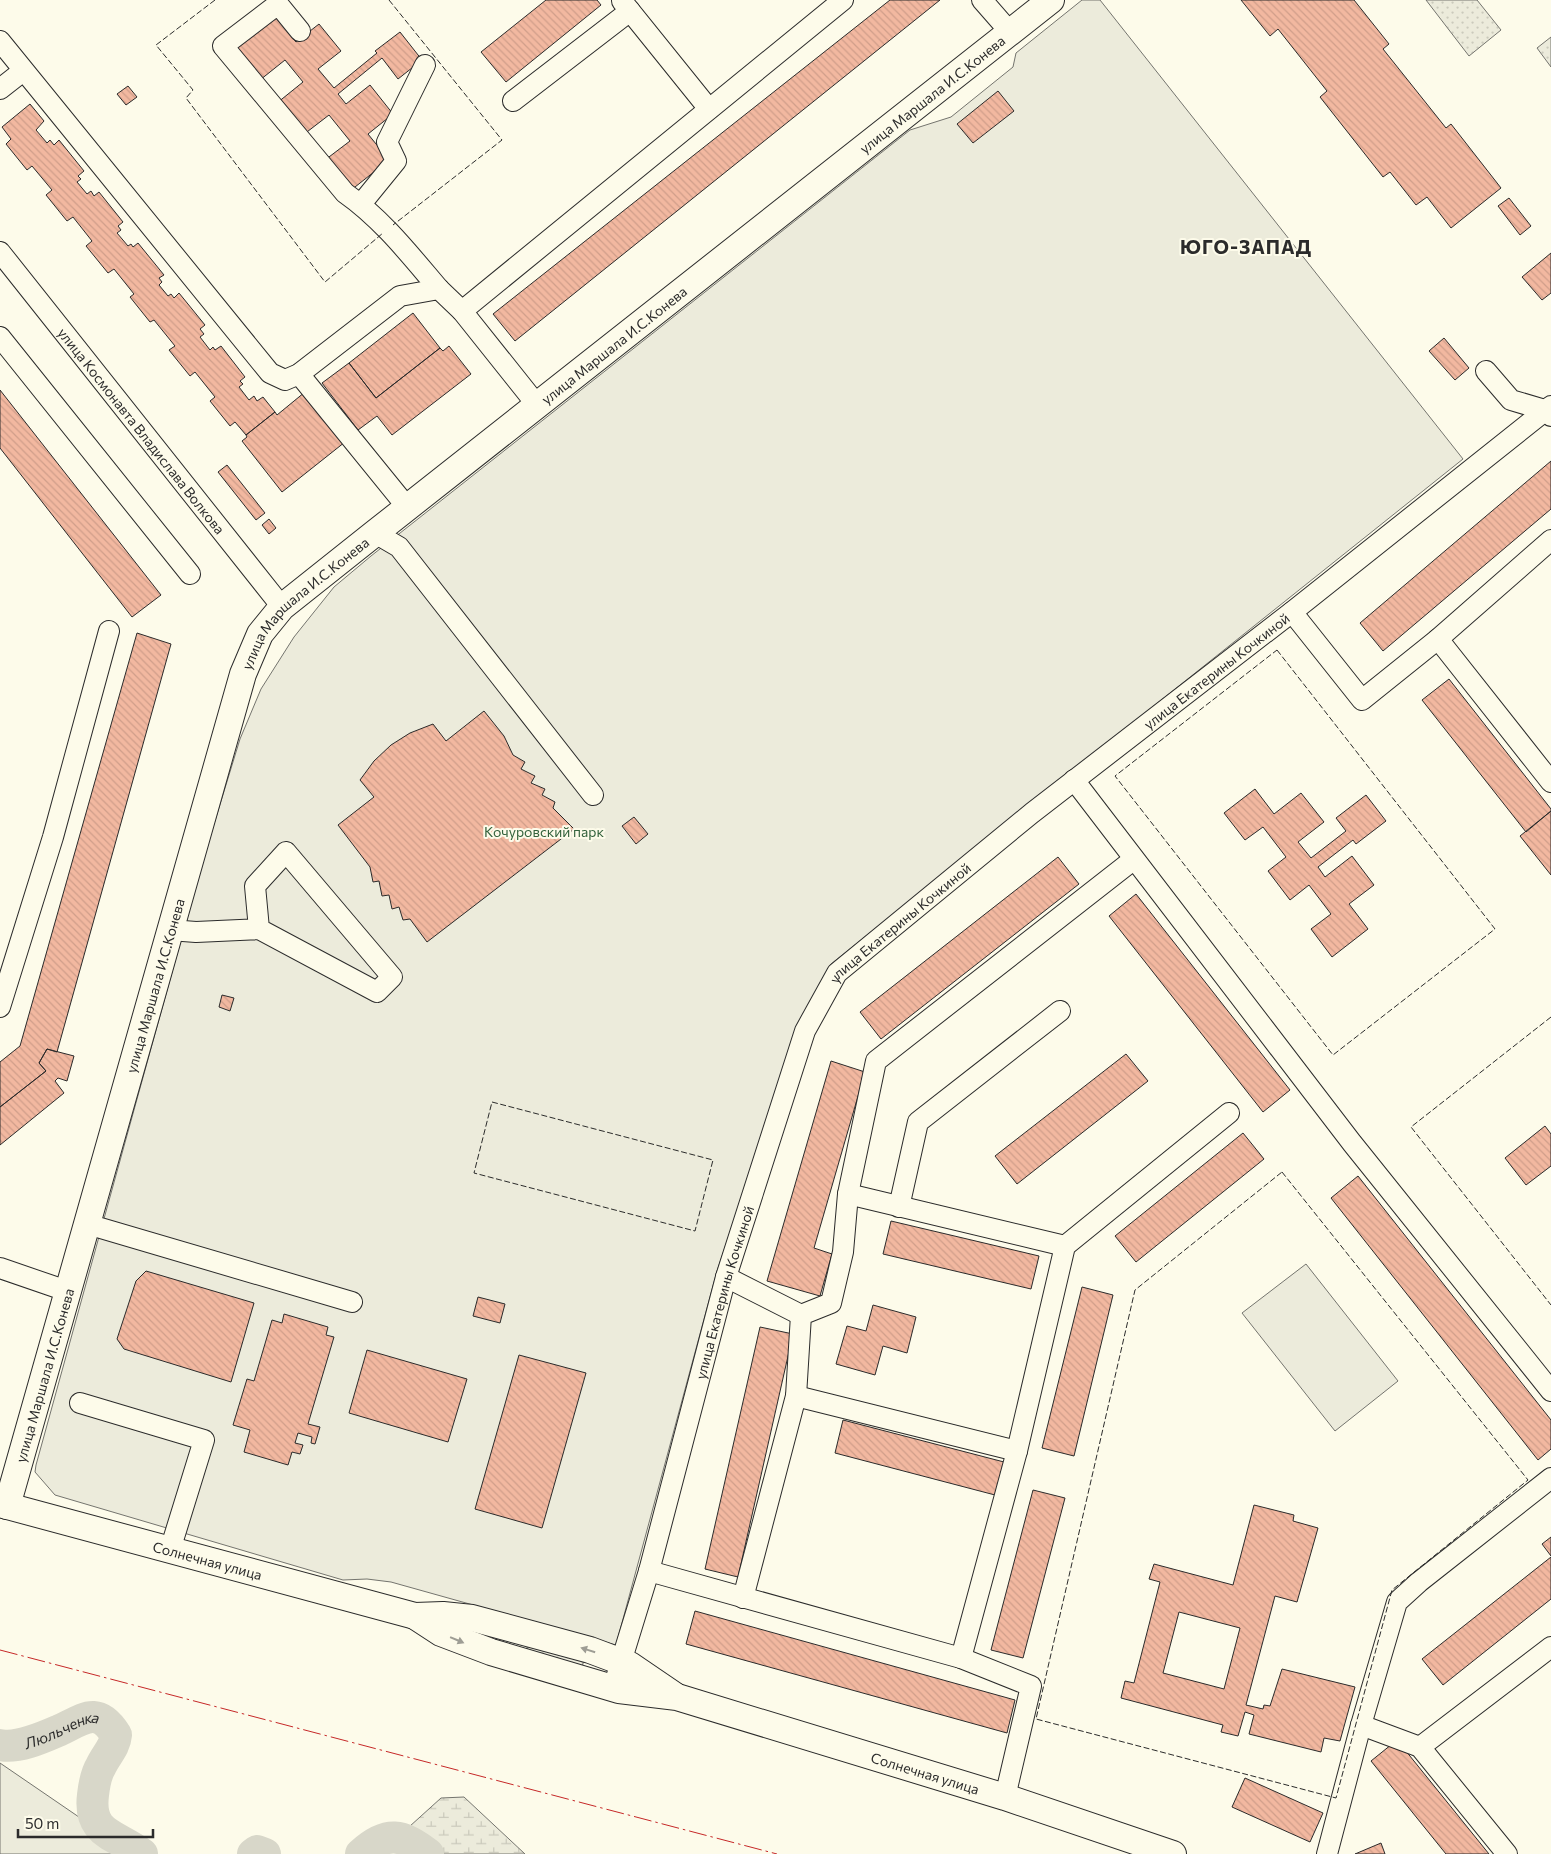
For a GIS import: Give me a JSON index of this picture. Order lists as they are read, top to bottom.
{
  "streets": {
    "main road": ["улица Маршала И.С.Конева", "Солнечная улица"],
    "street": ["улица Космонавта Владислава Волкова", "улица Екатерины Кочкиной"]
  },
  "crossings": [
    ["улица Маршала И.С.Конева", "улица Космонавта Владислава Волкова"],
    ["улица Маршала И.С.Конева", "Солнечная улица"],
    ["улица Екатерины Кочкиной", "Солнечная улица"]
  ],
  "districts": ["ЮГО-ЗАПАД"],
  "water": ["Люльченка"],
  "parks": ["Кочуровский парк"],
  "scale_bar": "50 m"
}
